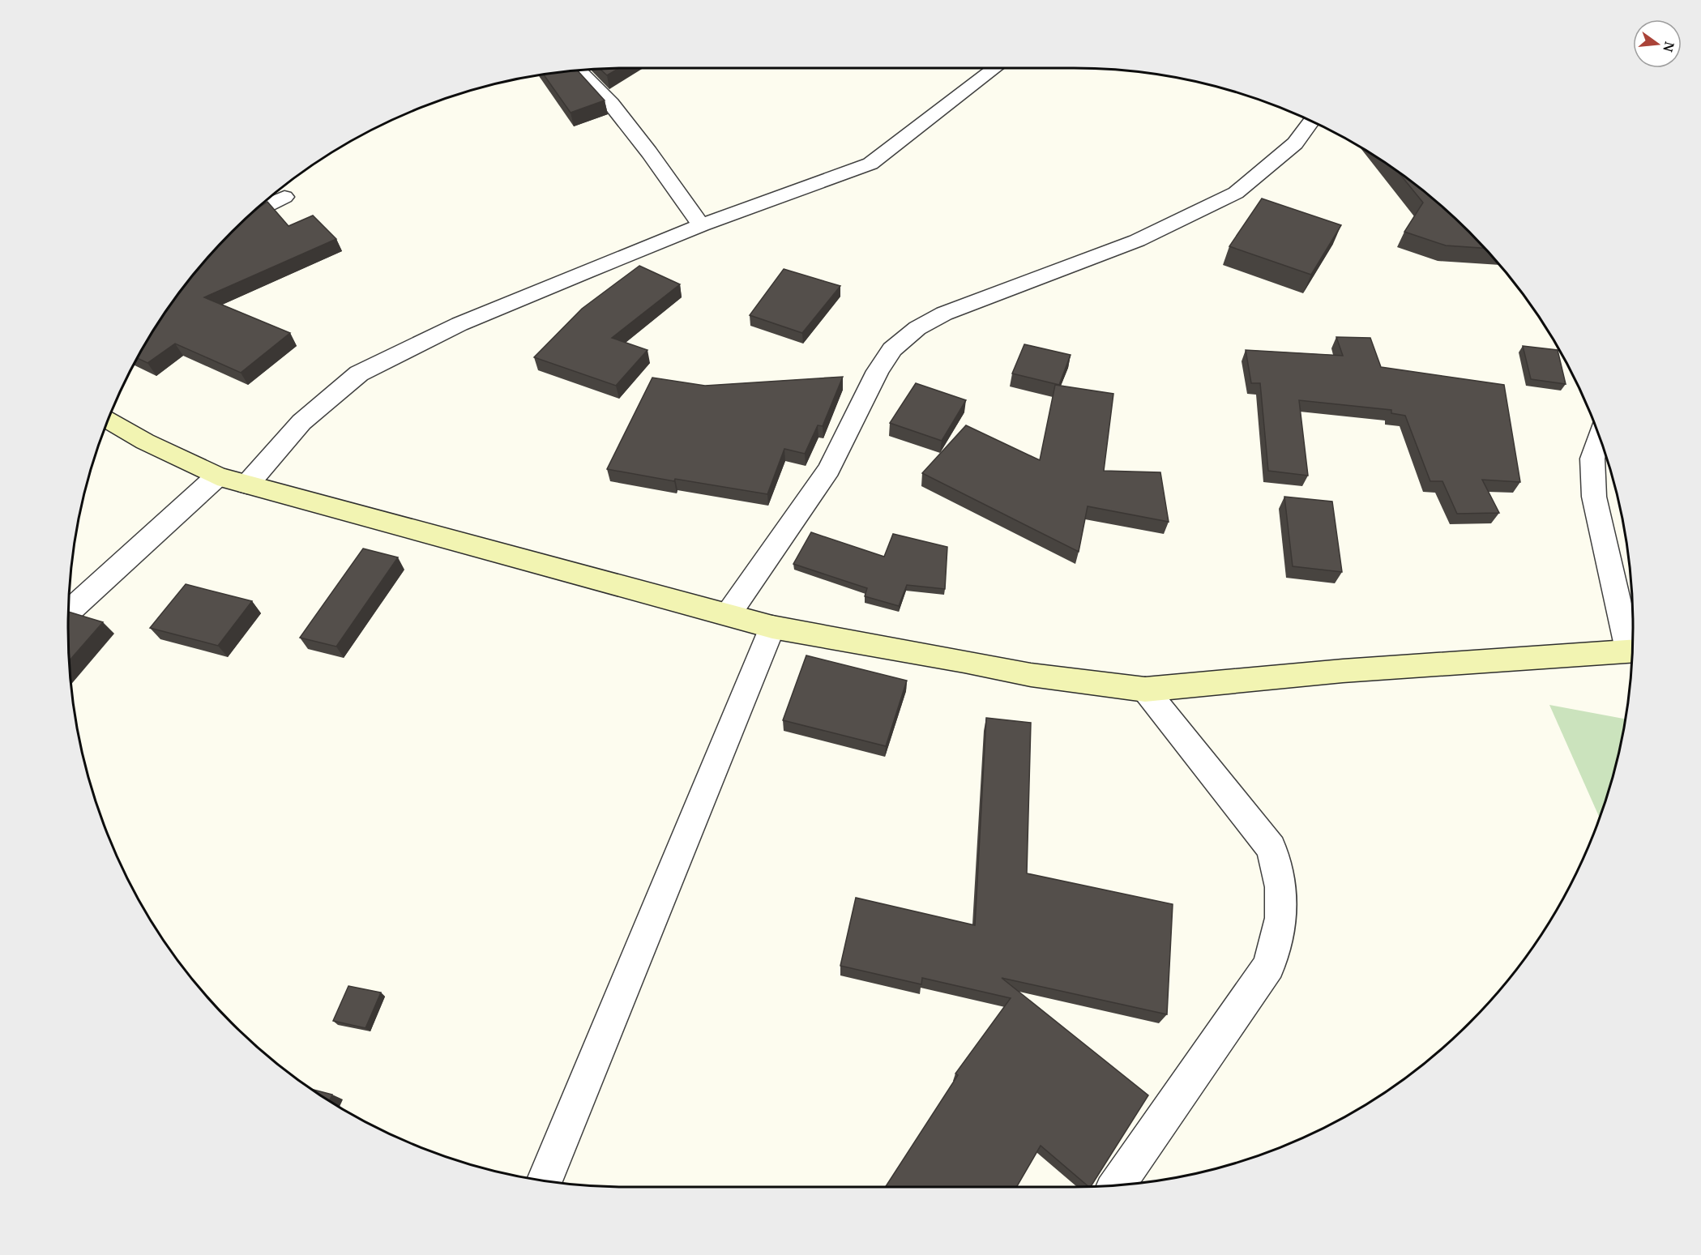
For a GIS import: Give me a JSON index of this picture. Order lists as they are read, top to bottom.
{
  "north": "right"
}
